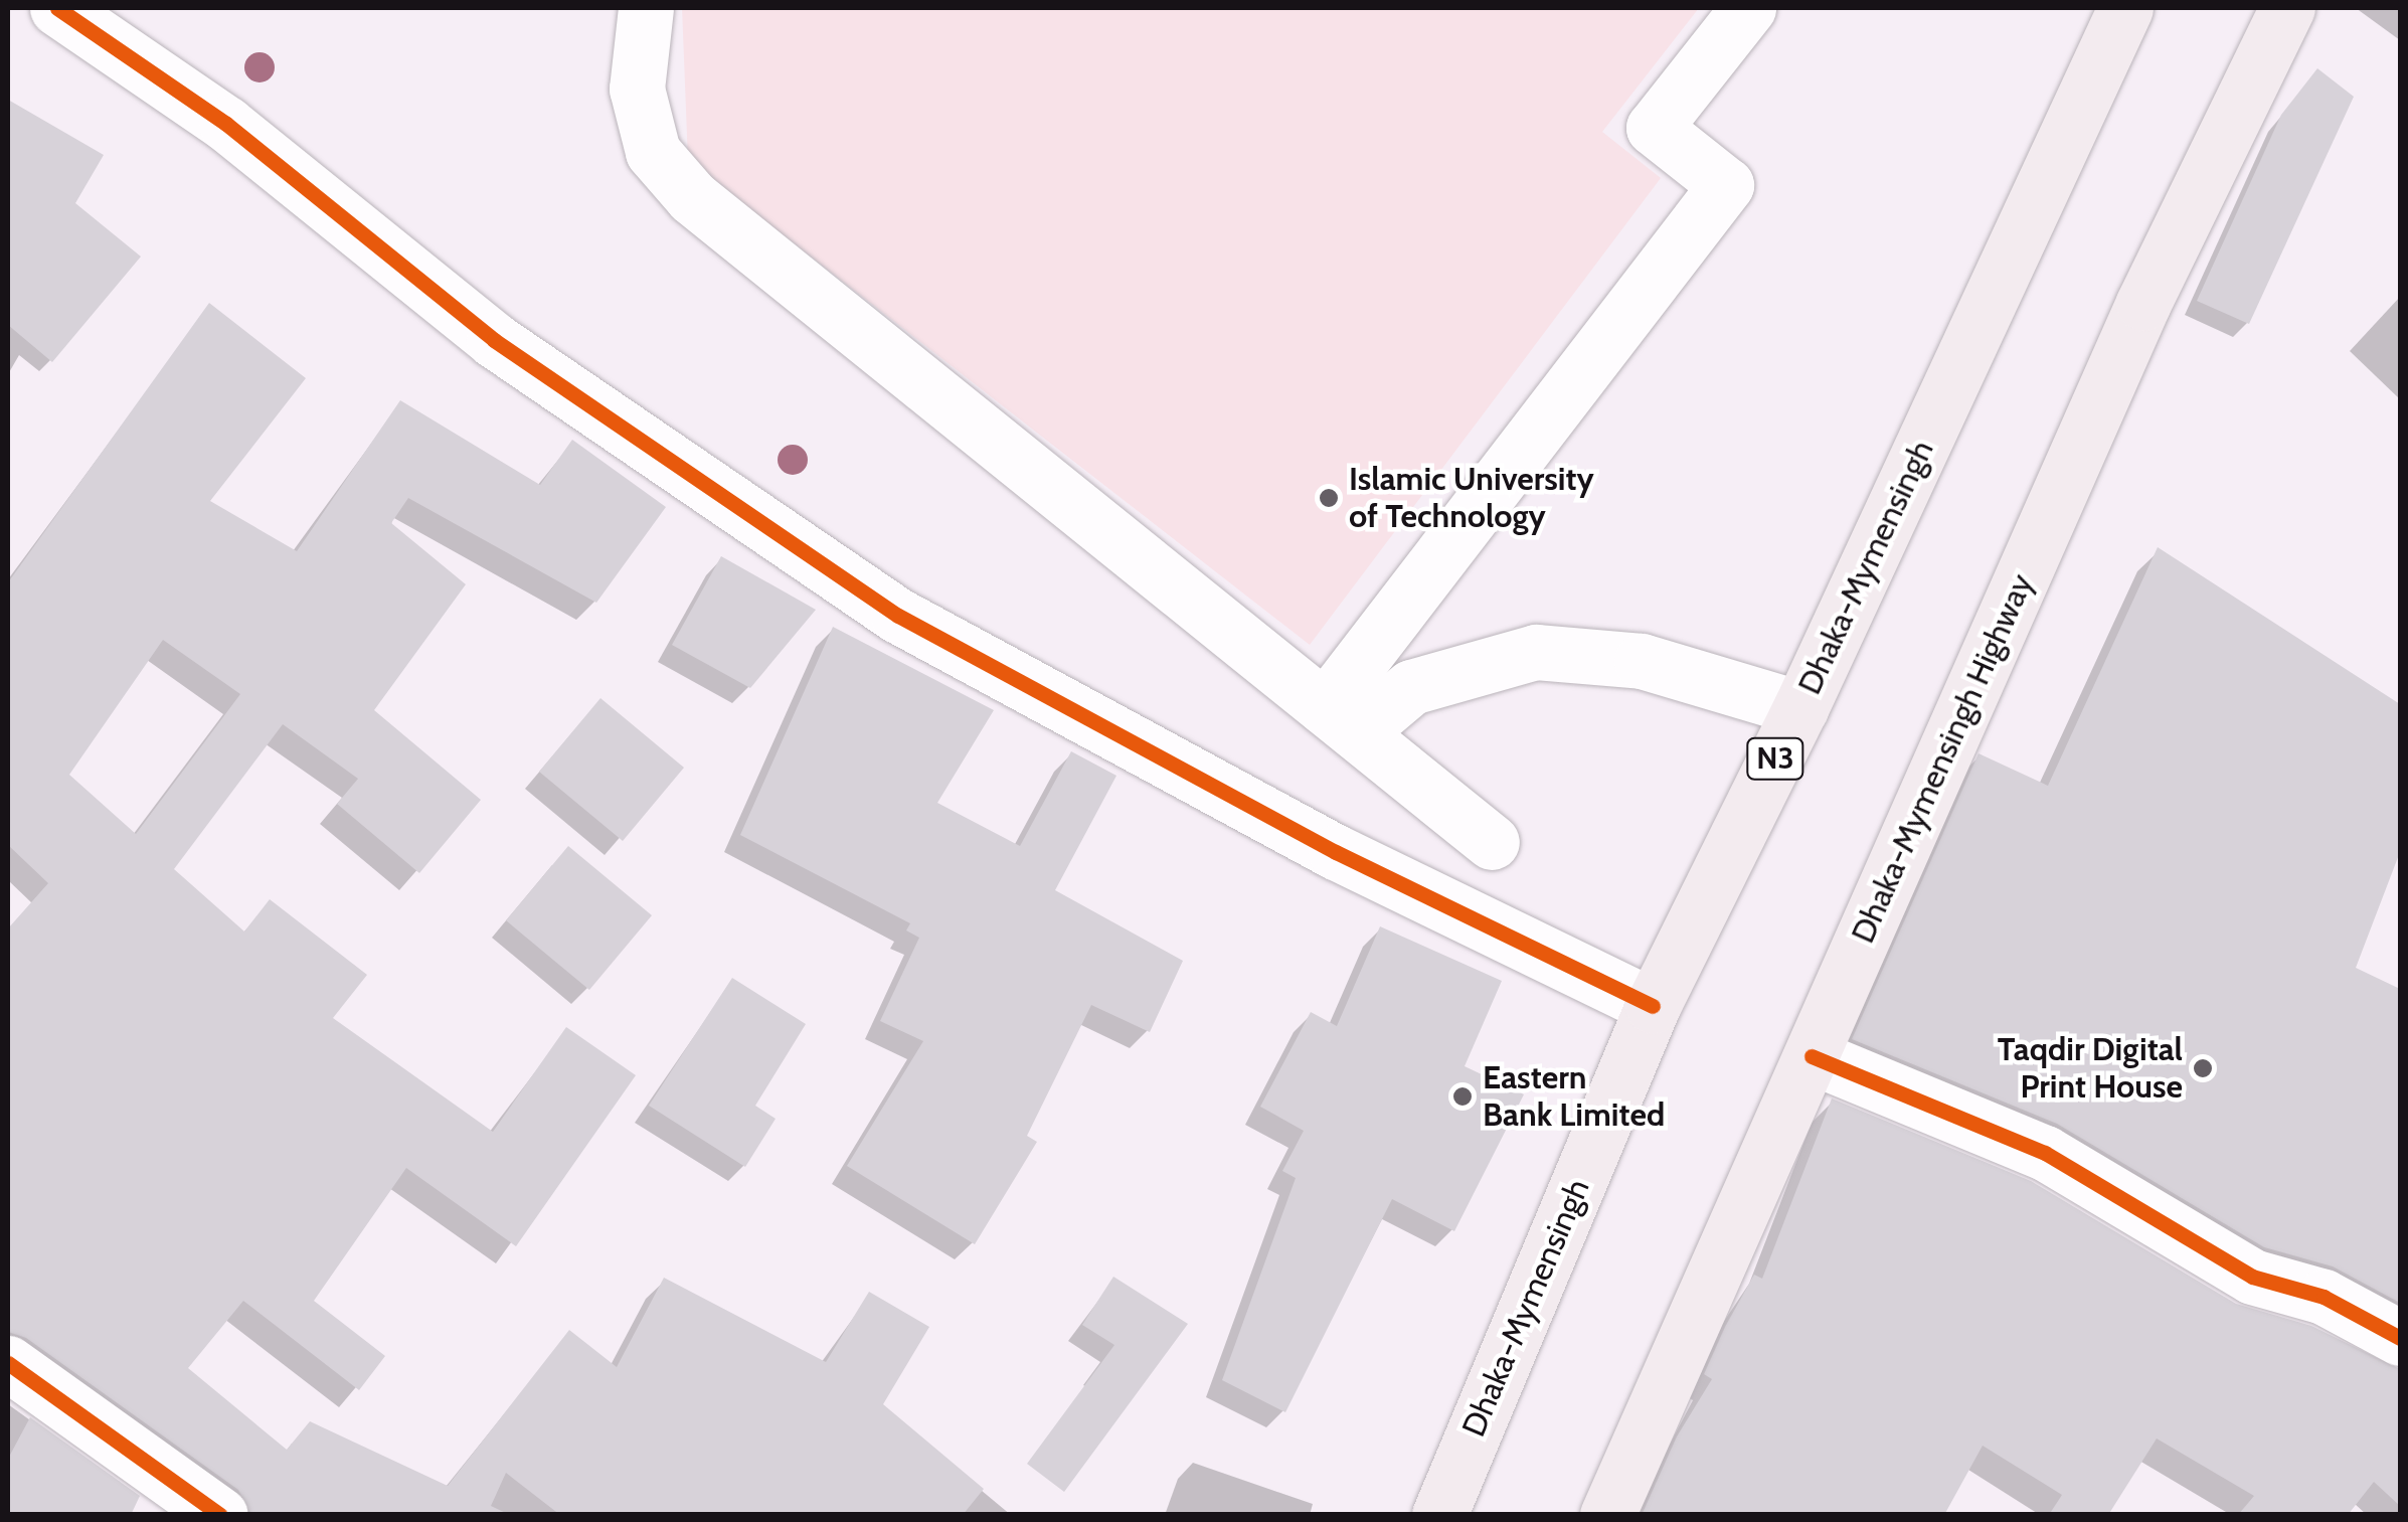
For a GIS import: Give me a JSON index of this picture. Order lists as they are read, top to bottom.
{
  "streets": {
    "highway": ["Dhaka-Mymensingh", "N3", "Dhaka-Mymensingh Highway"]
  },
  "places": ["Islamic University of Technology", "Taqdir Digital Print House", "Eastern Bank Limited"]
}
